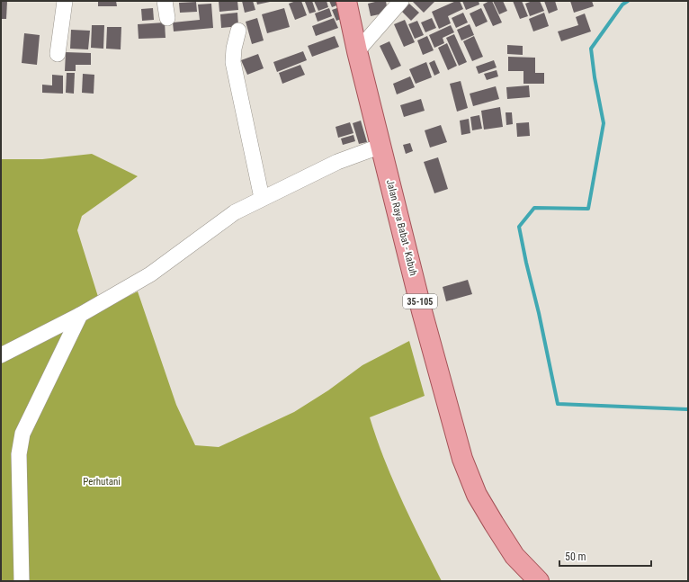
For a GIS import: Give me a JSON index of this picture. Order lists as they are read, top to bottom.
{
  "streets": {
    "main road": ["Jalan Raya Babat - Kabuh", "35-105"]
  },
  "parks": ["Perhutani"],
  "scale_bar": "50 m"
}
